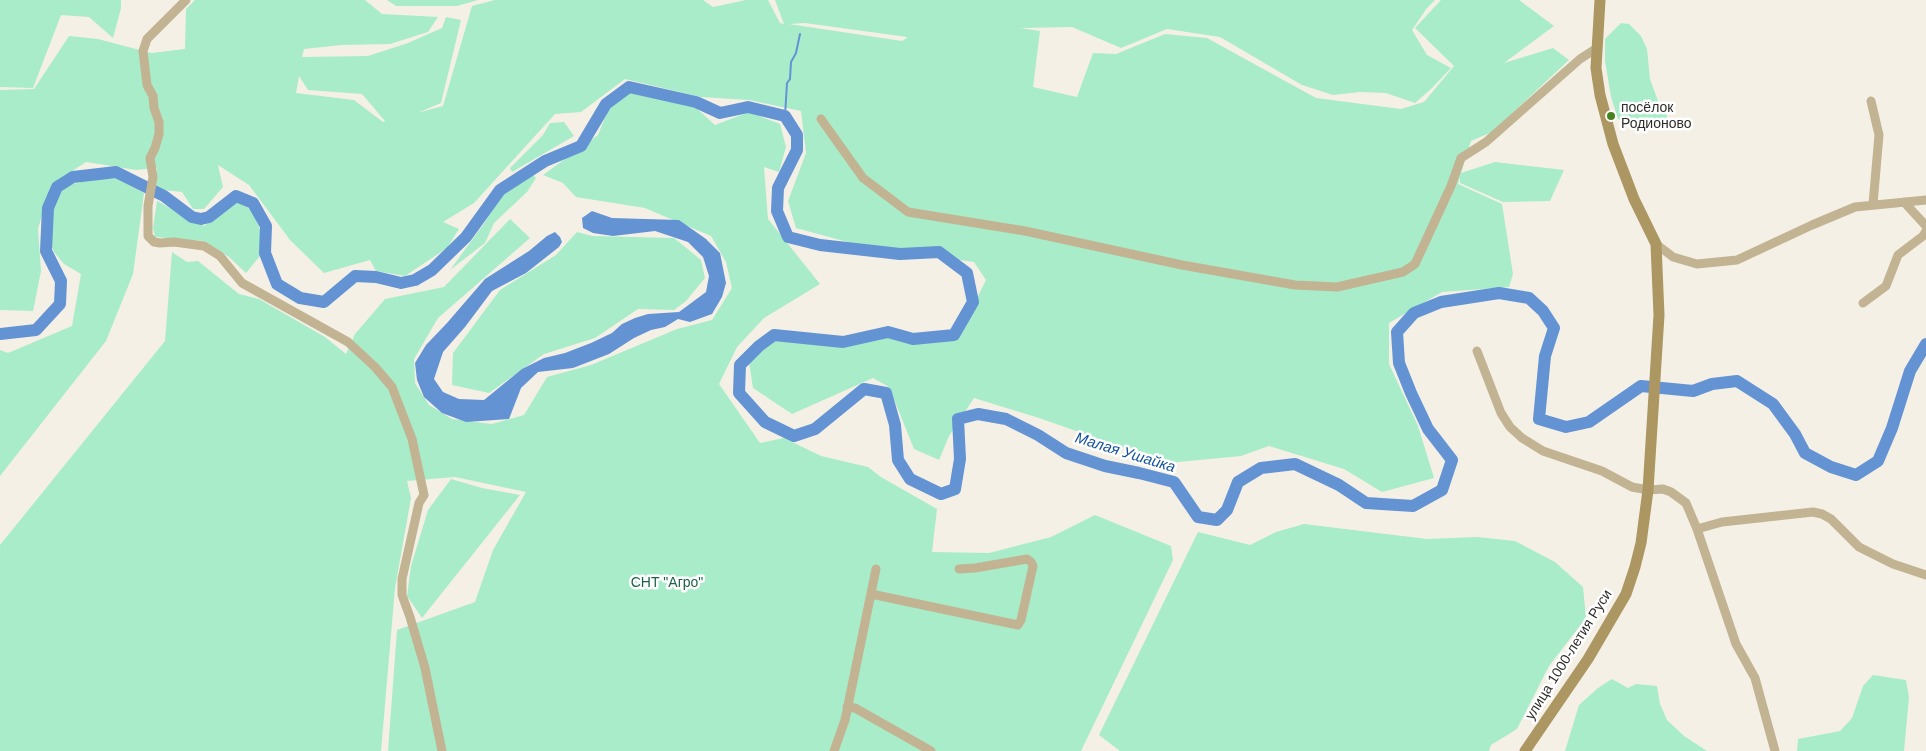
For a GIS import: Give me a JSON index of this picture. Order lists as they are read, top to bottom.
{
  "streets": {
    "street": ["улица 1000-летия Руси"]
  },
  "water": ["Малая Ушайка"],
  "parks": ["СНТ \"Агро\""],
  "places": ["посёлок Родионово"]
}
